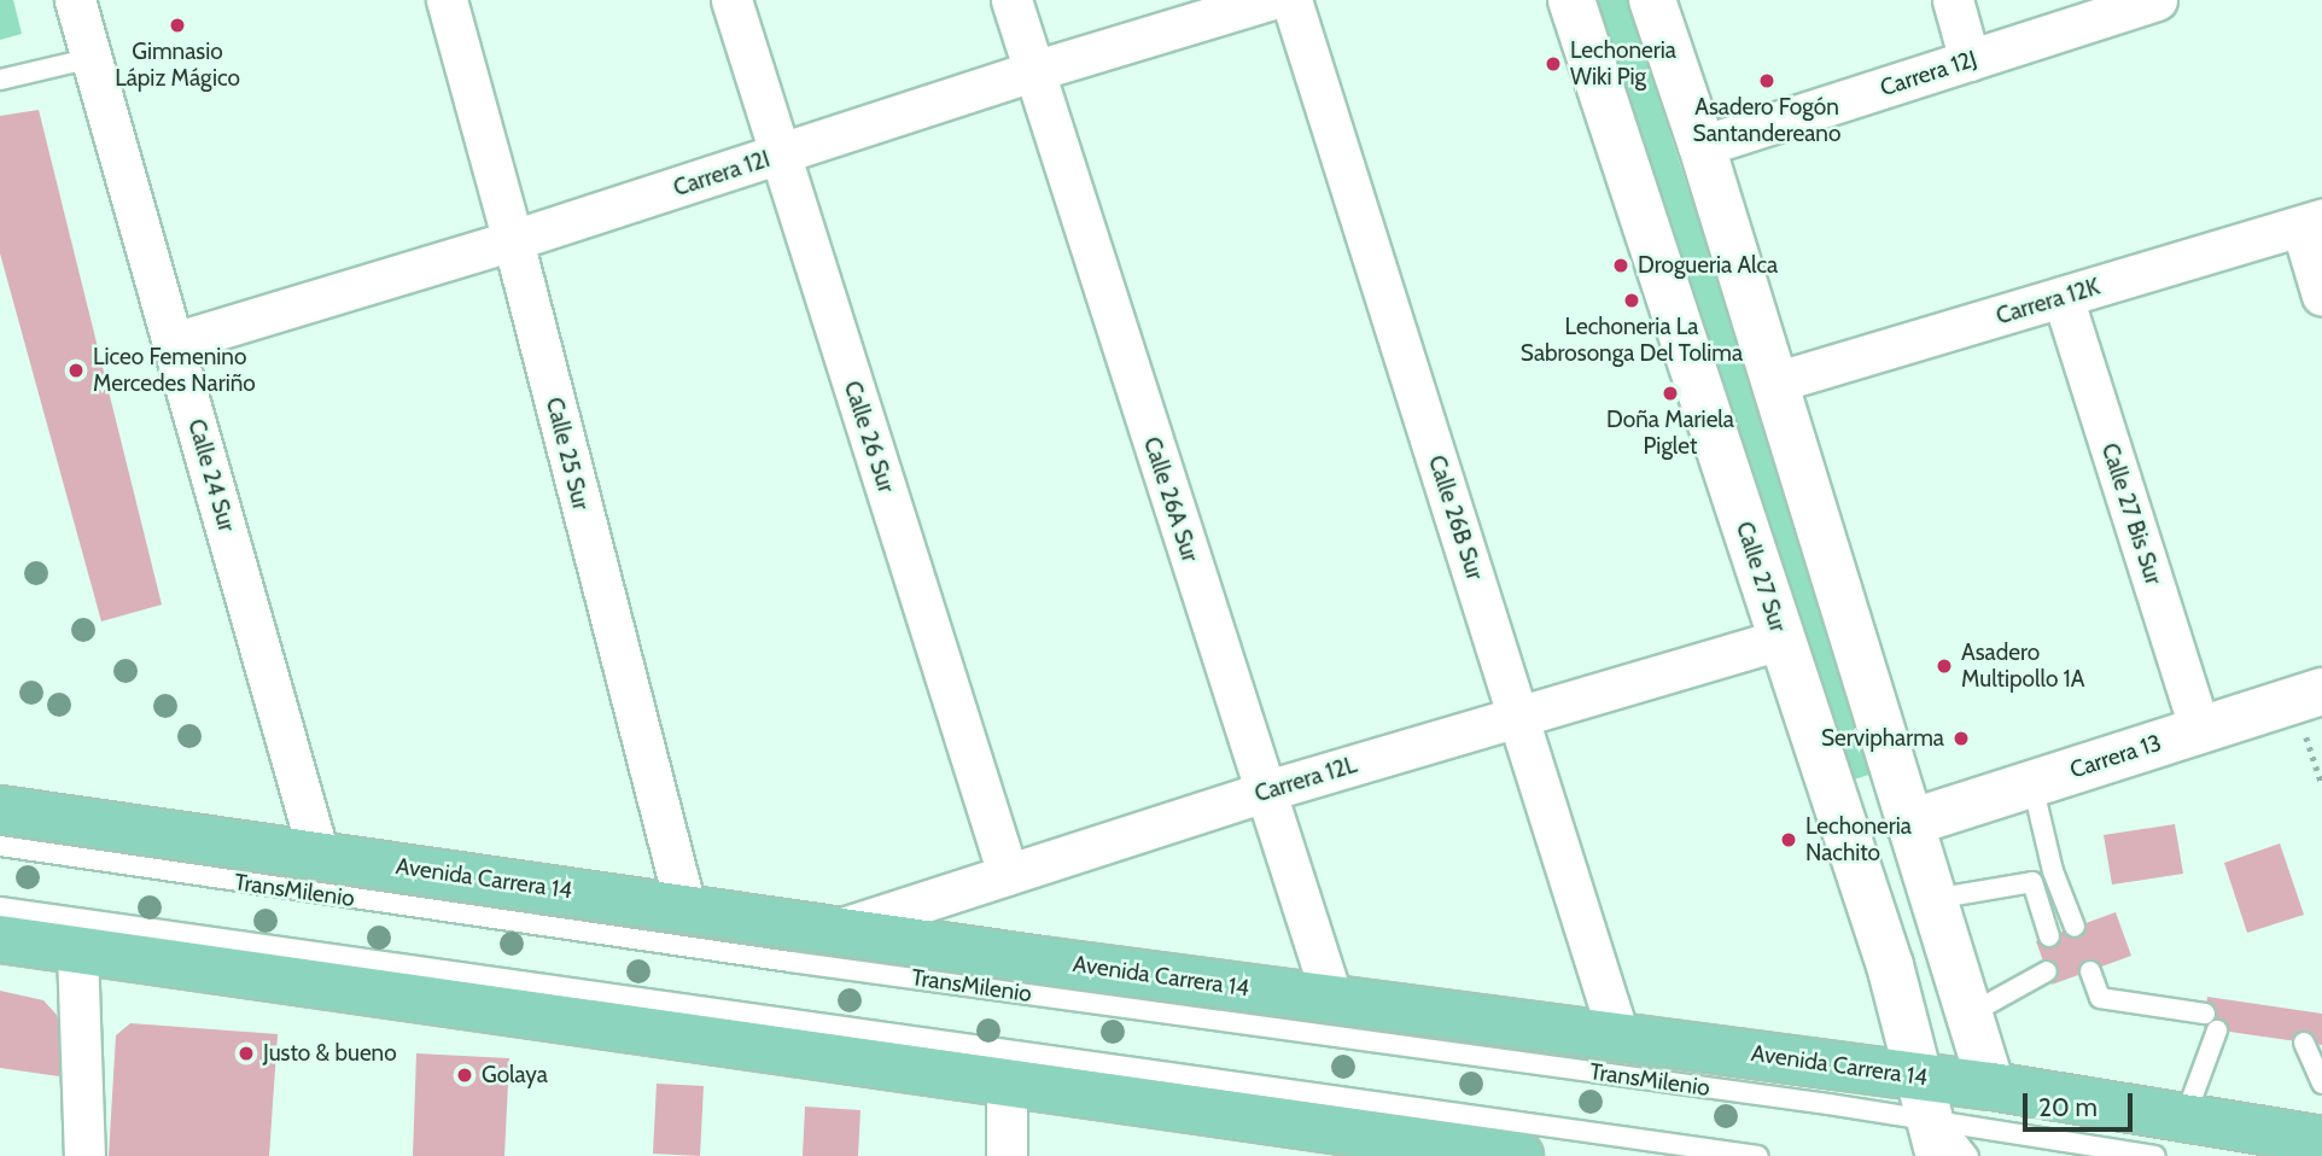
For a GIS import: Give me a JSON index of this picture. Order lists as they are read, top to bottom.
{
  "streets": {
    "main road": ["Calle 27 Sur", "Carrera 13", "Avenida Carrera 14"],
    "street": [
      "Carrera 12J",
      "Carrera 12I",
      "Carrera 12K",
      "Calle 26 Sur",
      "Calle 25 Sur",
      "Calle 24 Sur",
      "Calle 26A Sur",
      "Calle 27 Bis Sur",
      "Calle 26B Sur",
      "Carrera 12L"
    ],
    "lane": ["TransMilenio"]
  },
  "crossings": [
    ["Carrera 12I", "Calle 26 Sur"],
    ["Carrera 12I", "Calle 25 Sur"],
    ["Carrera 12I", "Calle 24 Sur"],
    ["Carrera 12I", "Calle 26A Sur"],
    ["Carrera 12K", "Calle 27 Bis Sur"],
    ["Calle 26 Sur", "Carrera 12L"],
    ["Calle 25 Sur", "Avenida Carrera 14"],
    ["Calle 24 Sur", "Avenida Carrera 14"],
    ["Calle 26A Sur", "Carrera 12L"],
    ["Calle 26A Sur", "Avenida Carrera 14"],
    ["Calle 27 Bis Sur", "Carrera 13"],
    ["Calle 26B Sur", "Carrera 12L"],
    ["Calle 26B Sur", "Avenida Carrera 14"],
    ["Calle 27 Sur", "Carrera 12L"],
    ["Calle 27 Sur", "Avenida Carrera 14"],
    ["Calle 27 Sur", "TransMilenio"],
    ["Carrera 12L", "Avenida Carrera 14"],
    ["Avenida Carrera 14", "TransMilenio"]
  ],
  "places": [
    "Gimnasio Lápiz Mágico",
    "Lechoneria Wiki Pig",
    "Asadero Fogón Santandereano",
    "Drogueria Alca",
    "Lechoneria La Sabrosonga Del Tolima",
    "Liceo Femenino Mercedes Nariño",
    "Doña Mariela Piglet",
    "Asadero Multipollo 1A",
    "Servipharma",
    "Lechoneria Nachito",
    "Justo & bueno",
    "Golaya"
  ],
  "scale_bar": "20 m"
}
